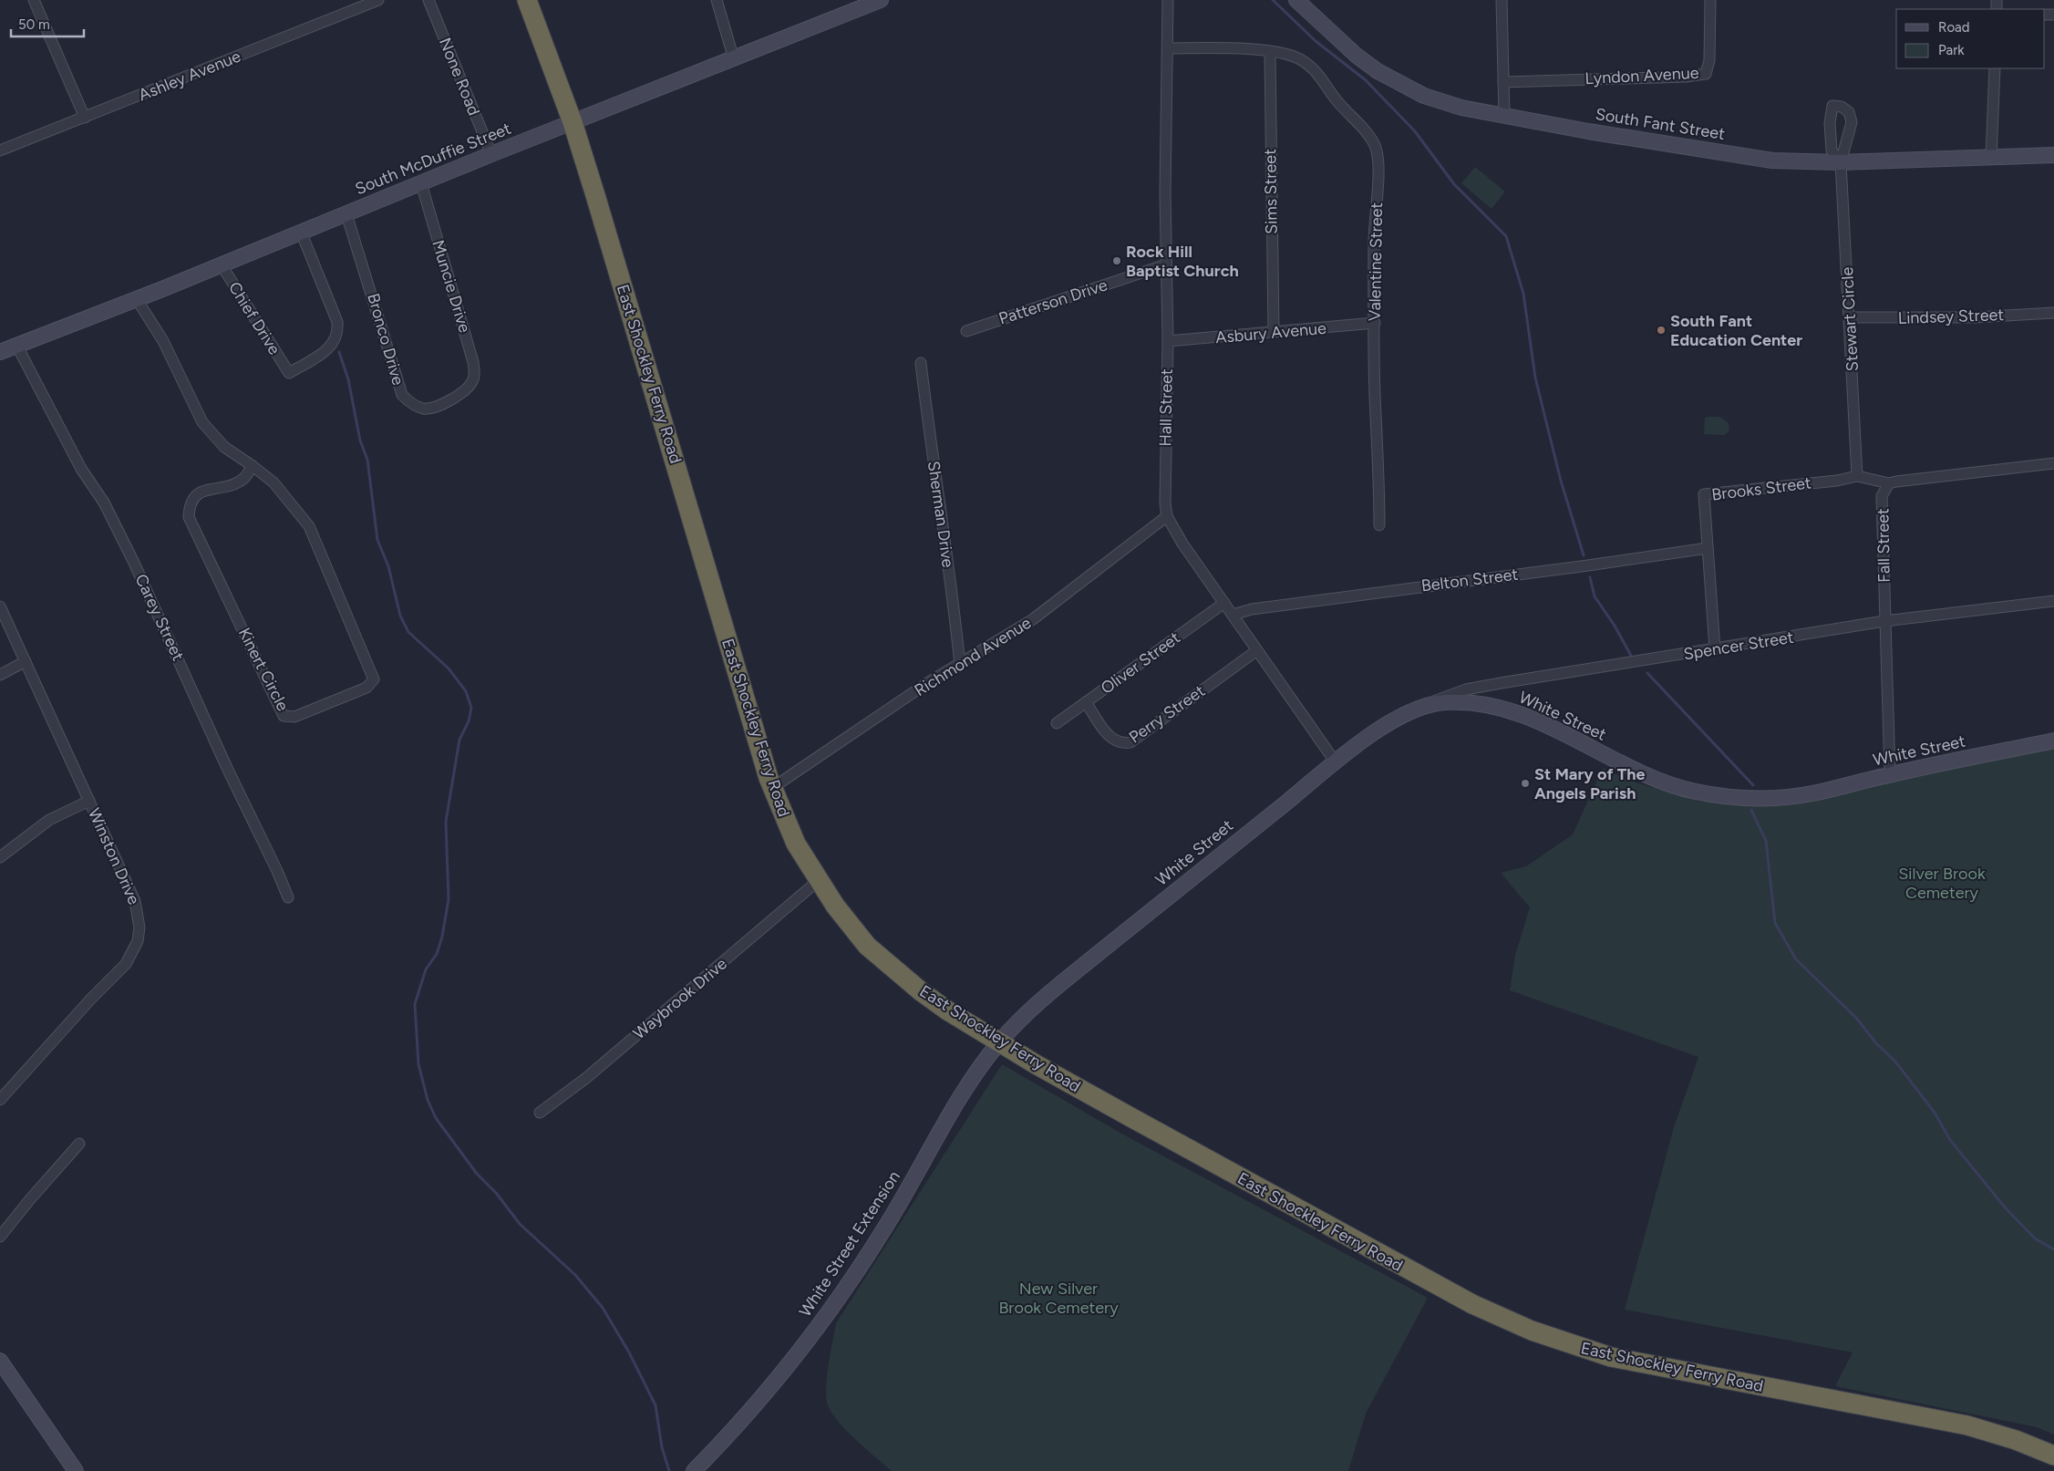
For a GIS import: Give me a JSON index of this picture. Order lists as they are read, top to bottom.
{
  "streets": {
    "highway": ["East Shockley Ferry Road"],
    "street": [
      "Ashley Avenue",
      "Lyndon Avenue",
      "None Road",
      "South Fant Street",
      "South McDuffie Street",
      "Sims Street",
      "Valentine Street",
      "Muncie Drive",
      "Patterson Drive",
      "Lindsey Street",
      "Chief Drive",
      "Stewart Circle",
      "Asbury Avenue",
      "Bronco Drive",
      "Hall Street",
      "Brooks Street",
      "Sherman Drive",
      "Fall Street",
      "Belton Street",
      "Carey Street",
      "Spencer Street",
      "Richmond Avenue",
      "Oliver Street",
      "Kinert Circle",
      "Perry Street",
      "White Street",
      "Winston Drive",
      "Waybrook Drive",
      "White Street Extension"
    ]
  },
  "crossings": [
    ["None Road", "South McDuffie Street"],
    ["South Fant Street", "Stewart Circle"],
    ["South McDuffie Street", "Muncie Drive"],
    ["South McDuffie Street", "Chief Drive"],
    ["South McDuffie Street", "Bronco Drive"],
    ["South McDuffie Street", "East Shockley Ferry Road"],
    ["South McDuffie Street", "Carey Street"],
    ["South McDuffie Street", "Kinert Circle"],
    ["Sims Street", "Valentine Street"],
    ["Sims Street", "Asbury Avenue"],
    ["Valentine Street", "Asbury Avenue"],
    ["Valentine Street", "Hall Street"],
    ["Muncie Drive", "Bronco Drive"],
    ["Patterson Drive", "Hall Street"],
    ["Lindsey Street", "Stewart Circle"],
    ["Stewart Circle", "Brooks Street"],
    ["Asbury Avenue", "Hall Street"],
    ["East Shockley Ferry Road", "Richmond Avenue"],
    ["East Shockley Ferry Road", "White Street"],
    ["East Shockley Ferry Road", "Waybrook Drive"],
    ["East Shockley Ferry Road", "White Street Extension"],
    ["Hall Street", "Belton Street"],
    ["Hall Street", "Richmond Avenue"],
    ["Hall Street", "Oliver Street"],
    ["Hall Street", "Perry Street"],
    ["Hall Street", "White Street"],
    ["Brooks Street", "Fall Street"],
    ["Brooks Street", "Belton Street"],
    ["Brooks Street", "Spencer Street"],
    ["Sherman Drive", "Richmond Avenue"],
    ["Fall Street", "Spencer Street"],
    ["Fall Street", "White Street"],
    ["Spencer Street", "White Street"],
    ["Oliver Street", "Perry Street"],
    ["White Street", "White Street Extension"]
  ],
  "parks": ["Silver Brook Cemetery", "New Silver Brook Cemetery"],
  "places": ["Rock Hill Baptist Church", "South Fant Education Center", "St Mary of The Angels Parish"],
  "legend": ["Road", "Park"],
  "scale_bar": "50 m"
}
